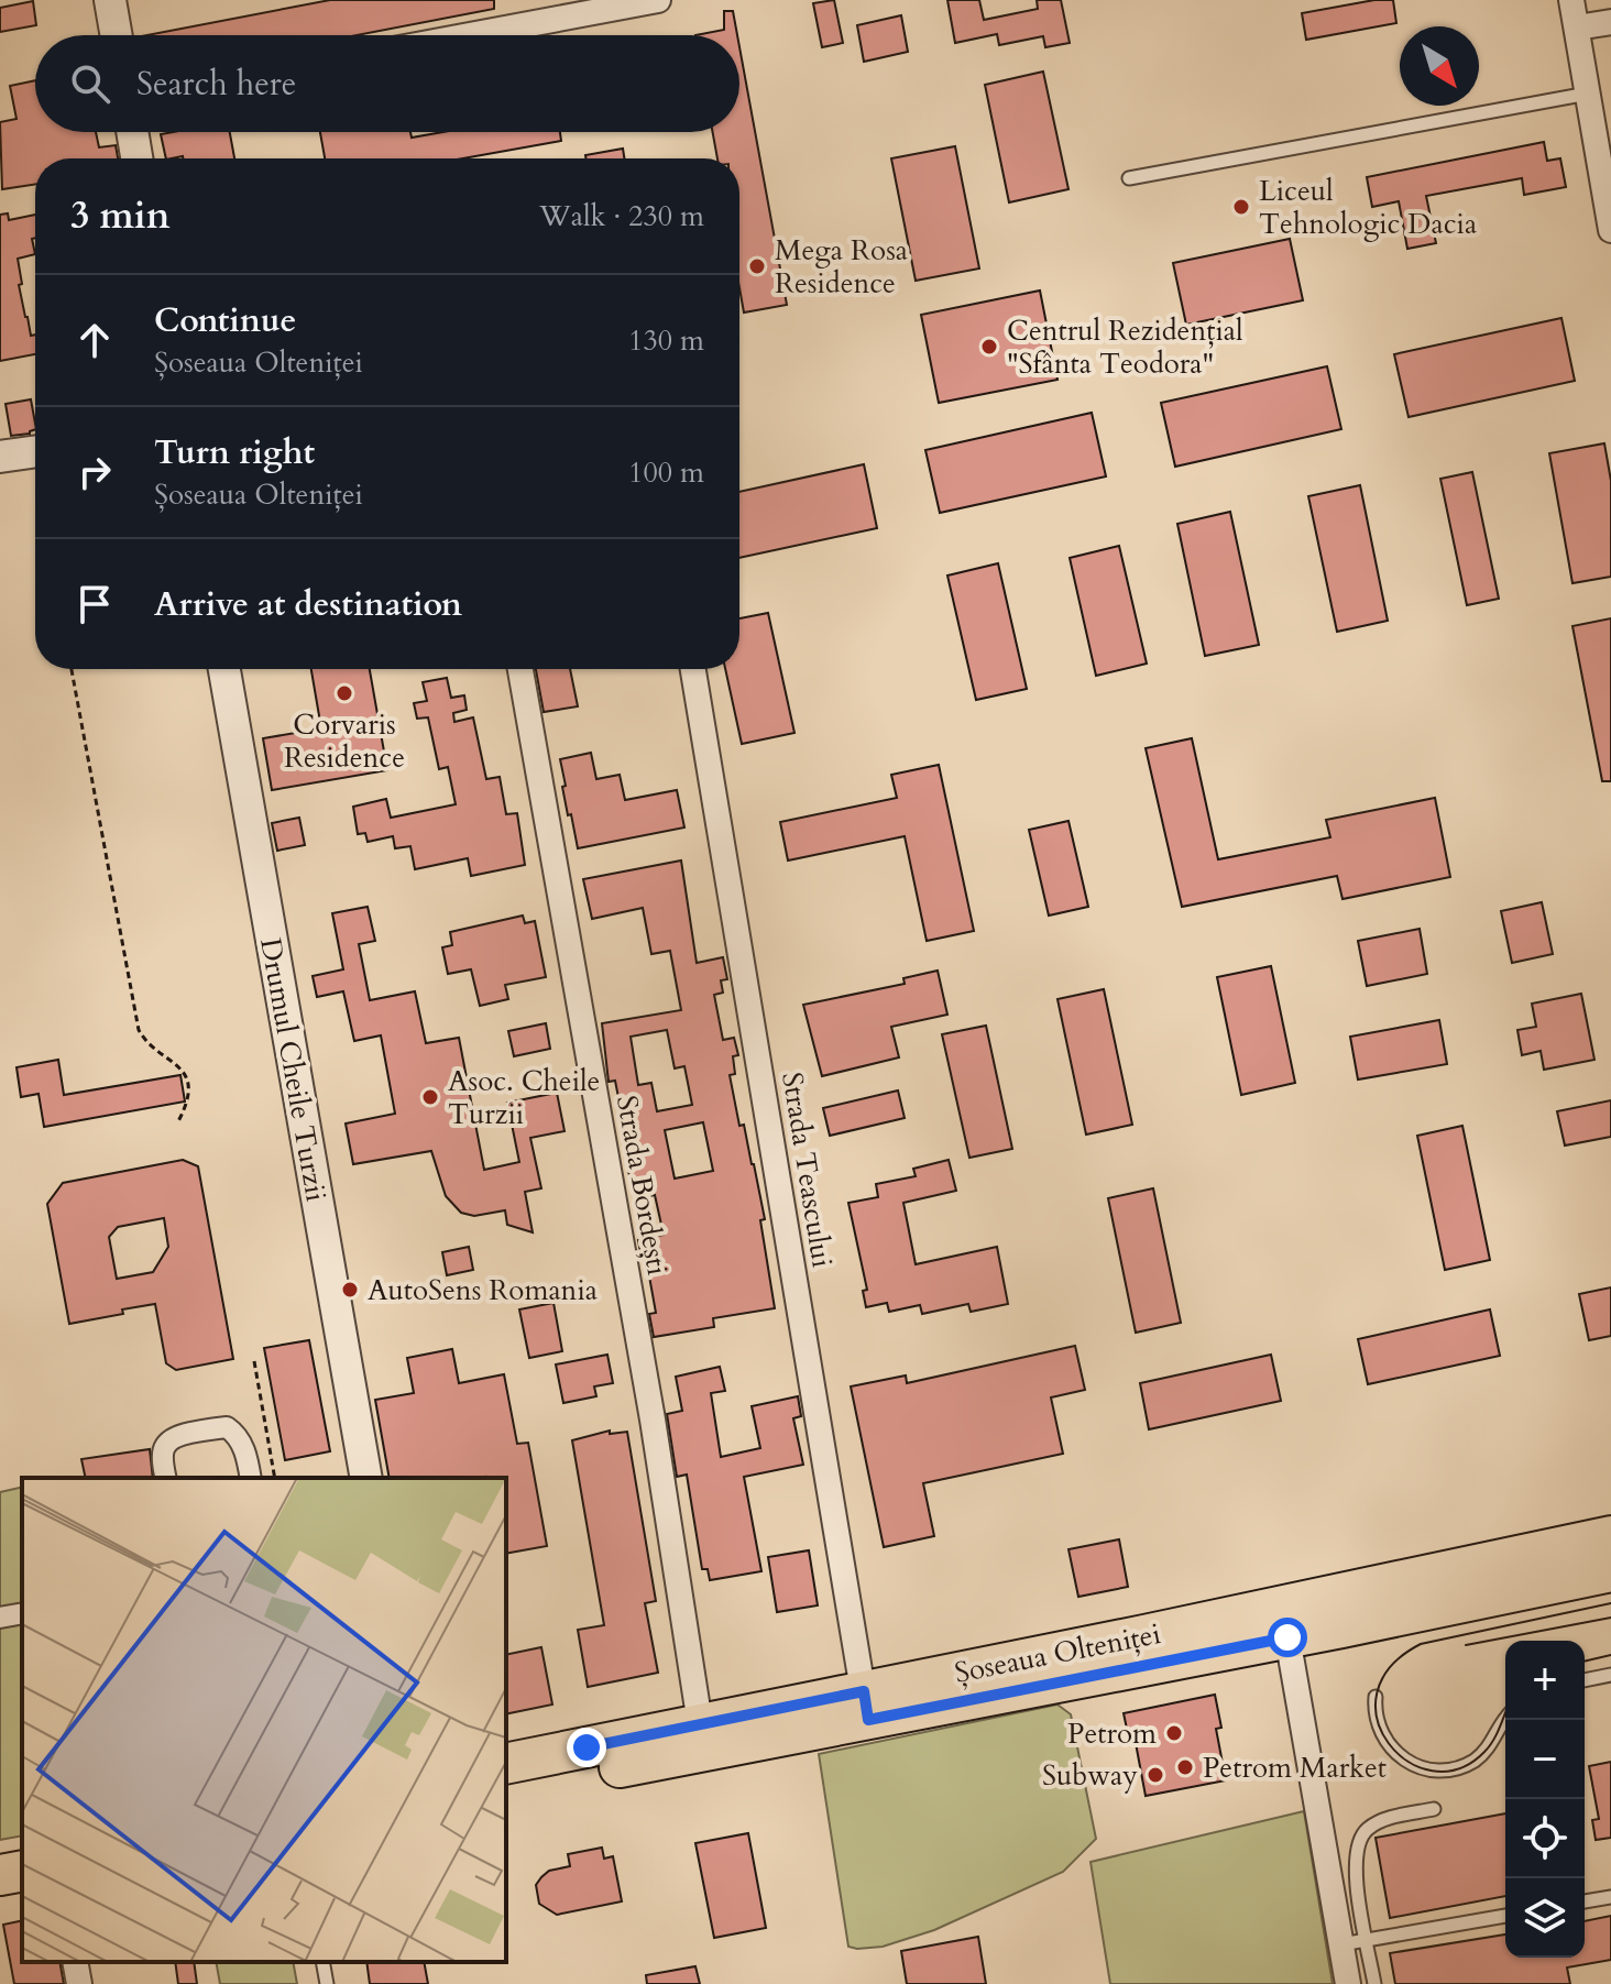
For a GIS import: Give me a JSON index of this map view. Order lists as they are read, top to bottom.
{
  "streets": {
    "main road": ["Șoseaua Olteniței"],
    "street": ["Drumul Cheile Turzii", "Strada Teascului", "Strada Bordești"]
  },
  "crossings": [
    ["Strada Teascului", "Șoseaua Olteniței"],
    ["Strada Bordești", "Șoseaua Olteniței"]
  ],
  "places": [
    "Liceul Tehnologic Dacia",
    "Mega Rosa Residence",
    "Centrul Rezidențial \"Sfânta Teodora\"",
    "Corvaris Residence",
    "Asoc. Cheile Turzii",
    "AutoSens Romania",
    "Petrom",
    "Petrom Market",
    "Subway"
  ],
  "north": "bottom right",
  "page": {
    "search": "Search here",
    "heading": ["3 min", "Walk · 230 m"],
    "list": [
      ["Continue", "Șoseaua Olteniței", "130 m"],
      ["Turn right", "Șoseaua Olteniței", "100 m"],
      "Arrive at destination"
    ],
    "map_buttons": ["+", "−"]
  }
}
